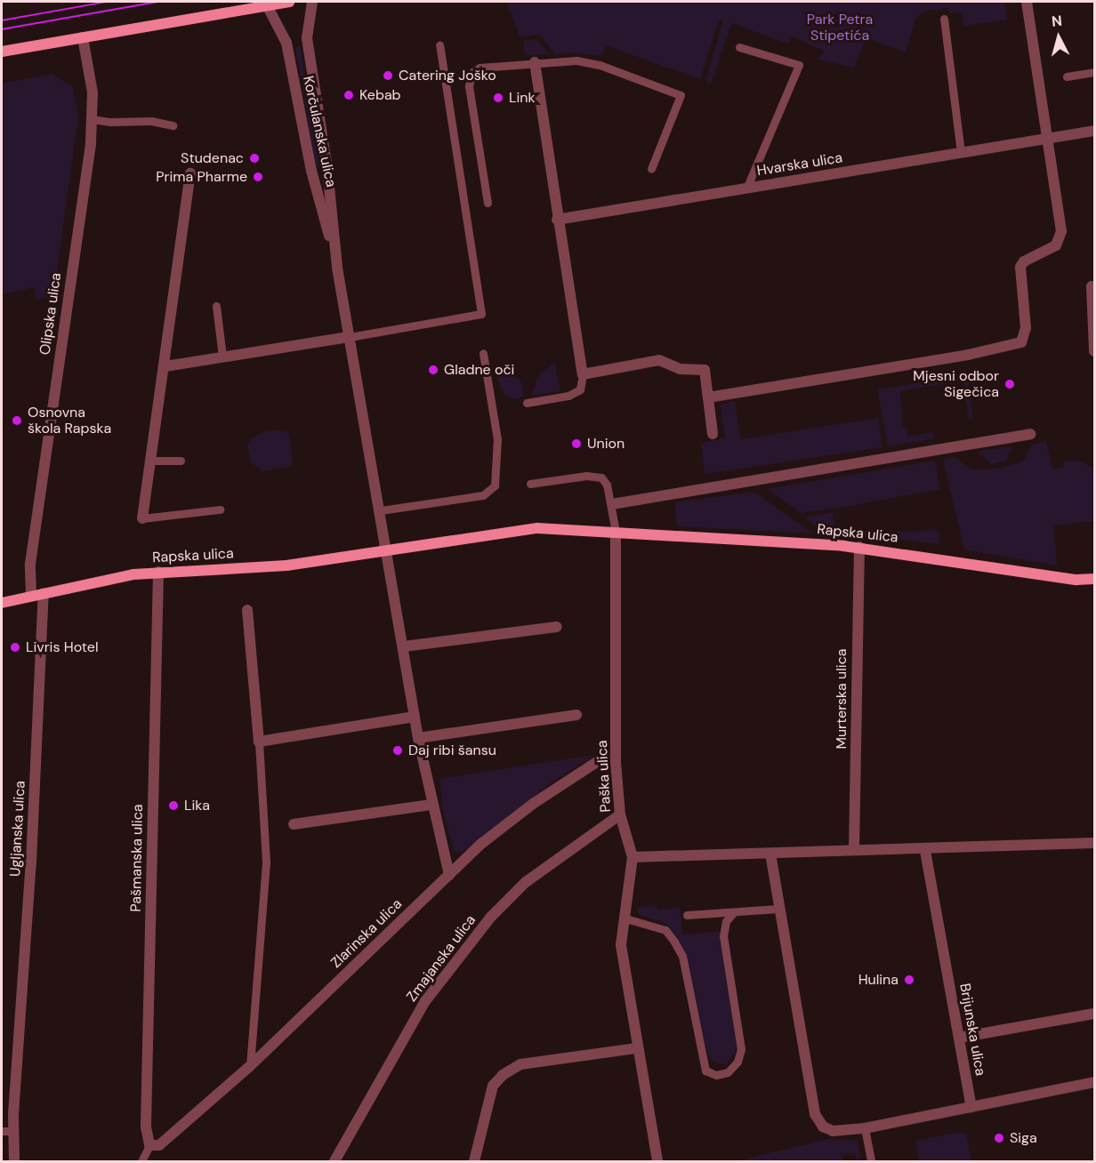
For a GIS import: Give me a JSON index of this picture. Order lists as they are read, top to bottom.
{
  "streets": {
    "street": [
      "Korčulanska ulica",
      "Hvarska ulica",
      "Olipska ulica",
      "Rapska ulica",
      "Murterska ulica",
      "Paška ulica",
      "Ugljanska ulica",
      "Pašmanska ulica",
      "Zlarinska ulica",
      "Zmajanska ulica",
      "Brijunska ulica"
    ]
  },
  "crossings": [
    ["Korčulanska ulica", "Rapska ulica"],
    ["Olipska ulica", "Rapska ulica"],
    ["Rapska ulica", "Murterska ulica"],
    ["Rapska ulica", "Paška ulica"],
    ["Rapska ulica", "Ugljanska ulica"],
    ["Rapska ulica", "Pašmanska ulica"],
    ["Paška ulica", "Zlarinska ulica"],
    ["Paška ulica", "Zmajanska ulica"],
    ["Pašmanska ulica", "Zlarinska ulica"]
  ],
  "parks": ["Park Petra Stipetića"],
  "places": [
    "Catering Joško",
    "Kebab",
    "Link",
    "Studenac",
    "Prima Pharme",
    "Gladne oči",
    "Mjesni odbor Sigečica",
    "Osnovna škola Rapska",
    "Union",
    "Livris Hotel",
    "Daj ribi šansu",
    "Lika",
    "Hulina",
    "Siga"
  ],
  "north": "top"
}
